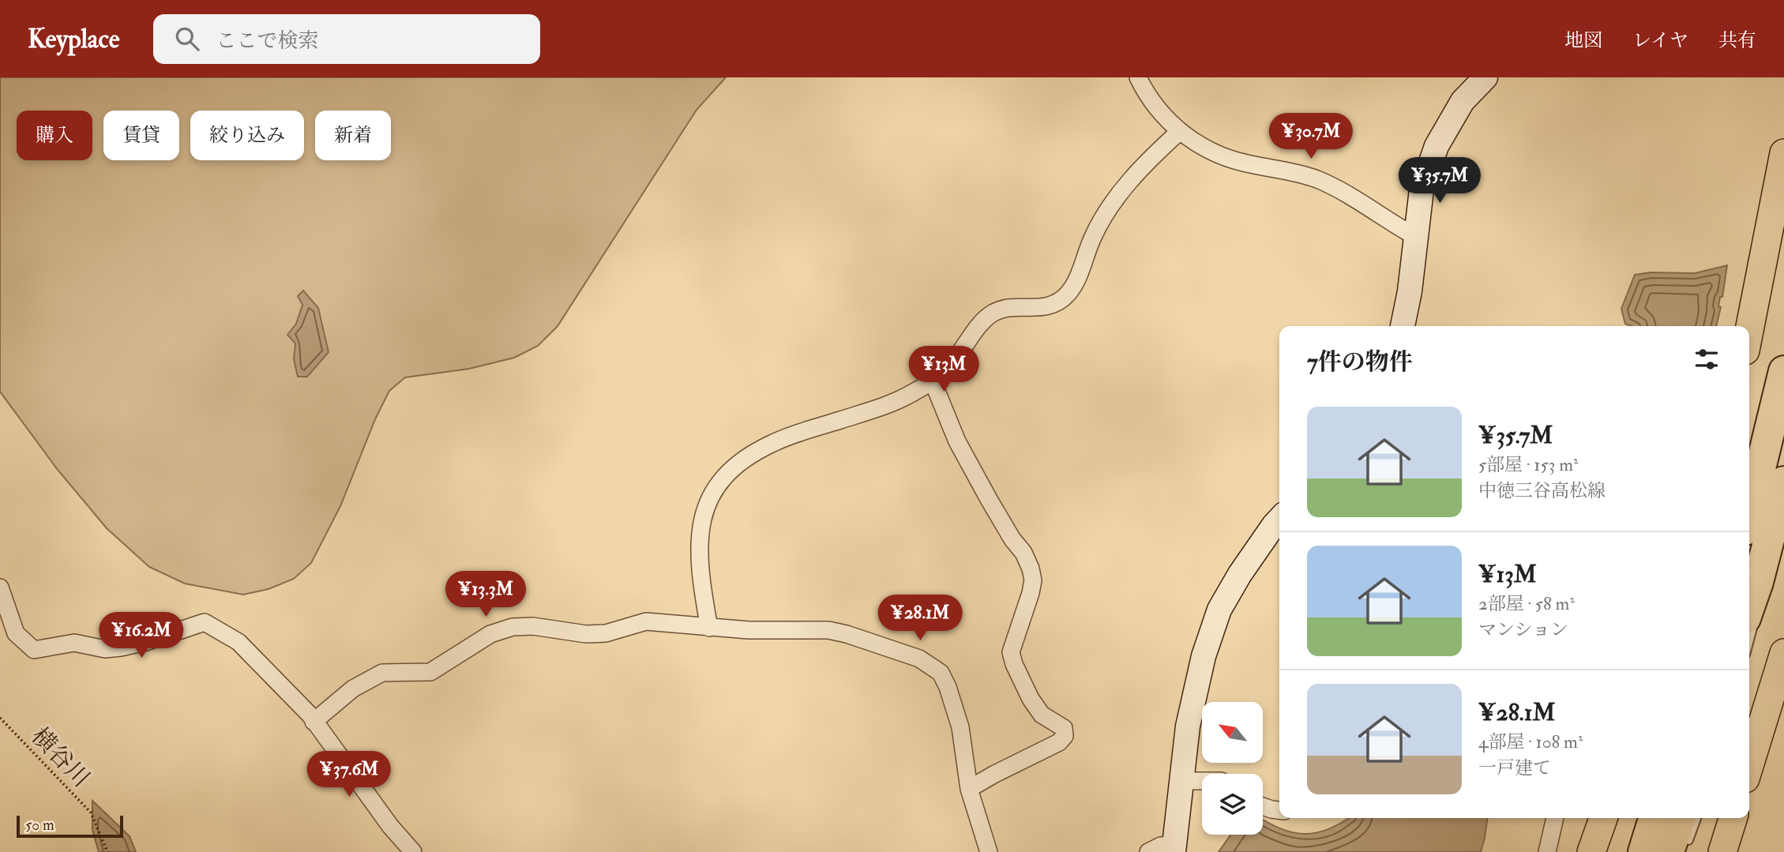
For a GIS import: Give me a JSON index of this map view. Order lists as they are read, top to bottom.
{
  "streets": {
    "path": ["横谷川"]
  },
  "scale_bar": "50 m",
  "north": "top left",
  "page": {
    "header": "Keyplace",
    "search": "ここで検索",
    "nav": ["地図", "レイヤ", "共有"],
    "chip": [
      "購入",
      "賃貸",
      "絞り込み",
      "新着"
    ],
    "price": [
      "¥30.7M",
      "¥35.7M",
      "¥13M",
      "¥13.3M",
      "¥28.1M",
      "¥16.2M",
      "¥37.6M"
    ],
    "heading": "7件の物件",
    "list": [
      {
        "name": "¥35.7M",
        "note": "5部屋 · 153 m² · 中徳三谷高松線"
      },
      {
        "name": "¥13M",
        "note": "2部屋 · 58 m² · マンション"
      },
      {
        "name": "¥28.1M",
        "note": "4部屋 · 108 m² · 一戸建て"
      }
    ],
    "scale": "50 m"
  }
}
